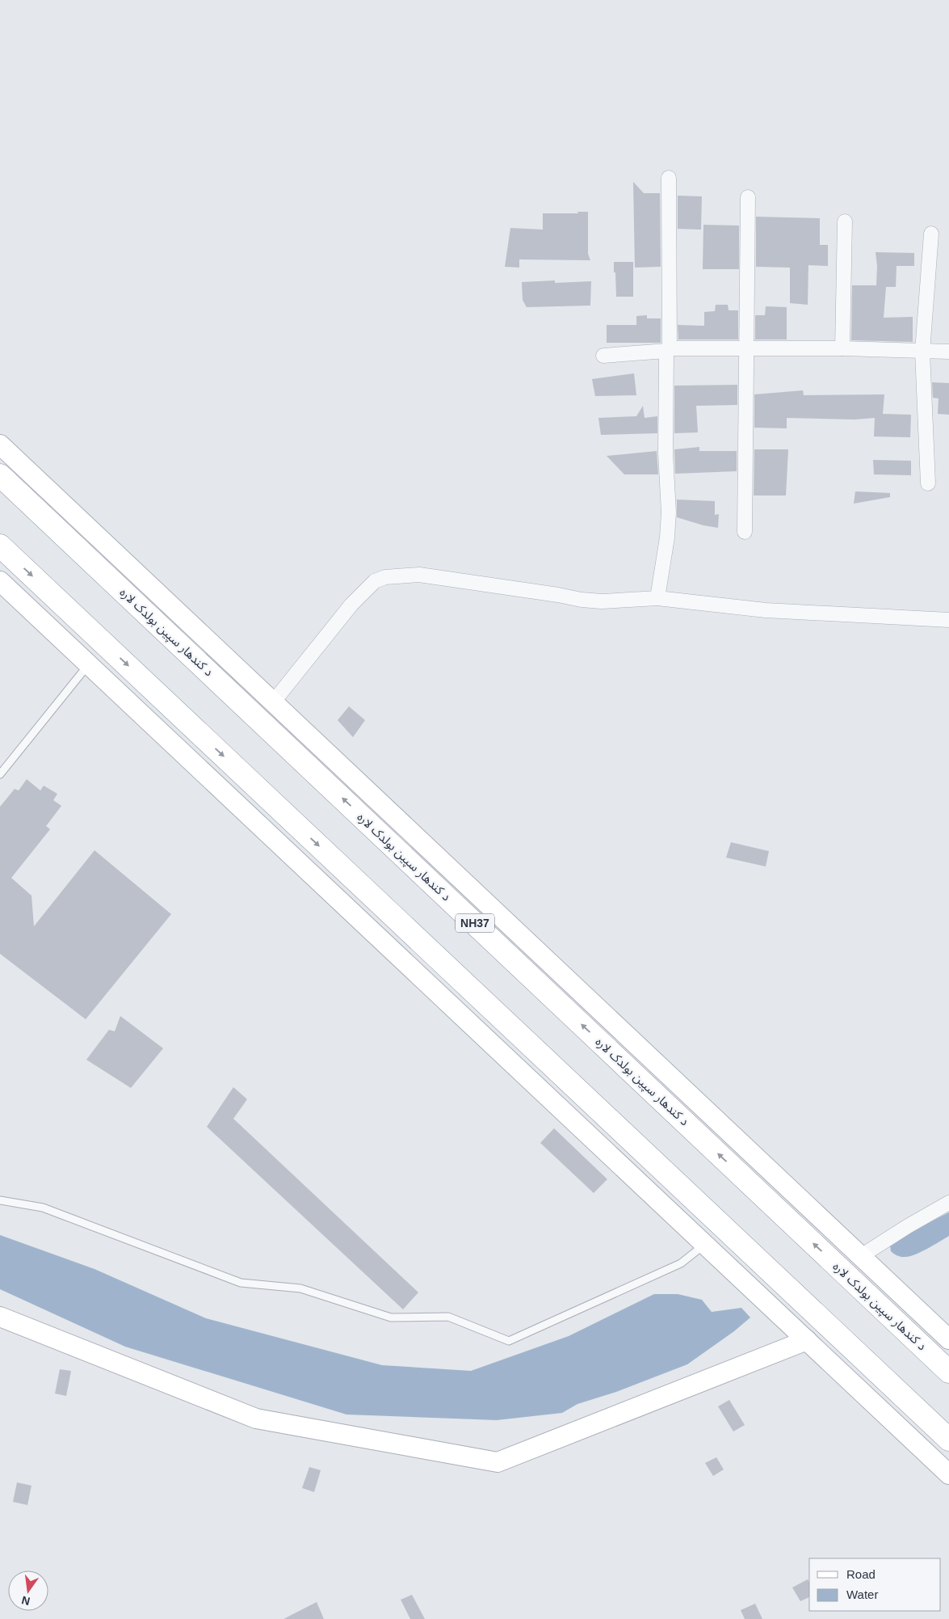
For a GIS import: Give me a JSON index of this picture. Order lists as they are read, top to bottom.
{
  "streets": {
    "highway": ["د کندهار سپین بولدک لاره", "NH37"]
  },
  "legend": ["Road", "Water"],
  "north": "bottom"
}
